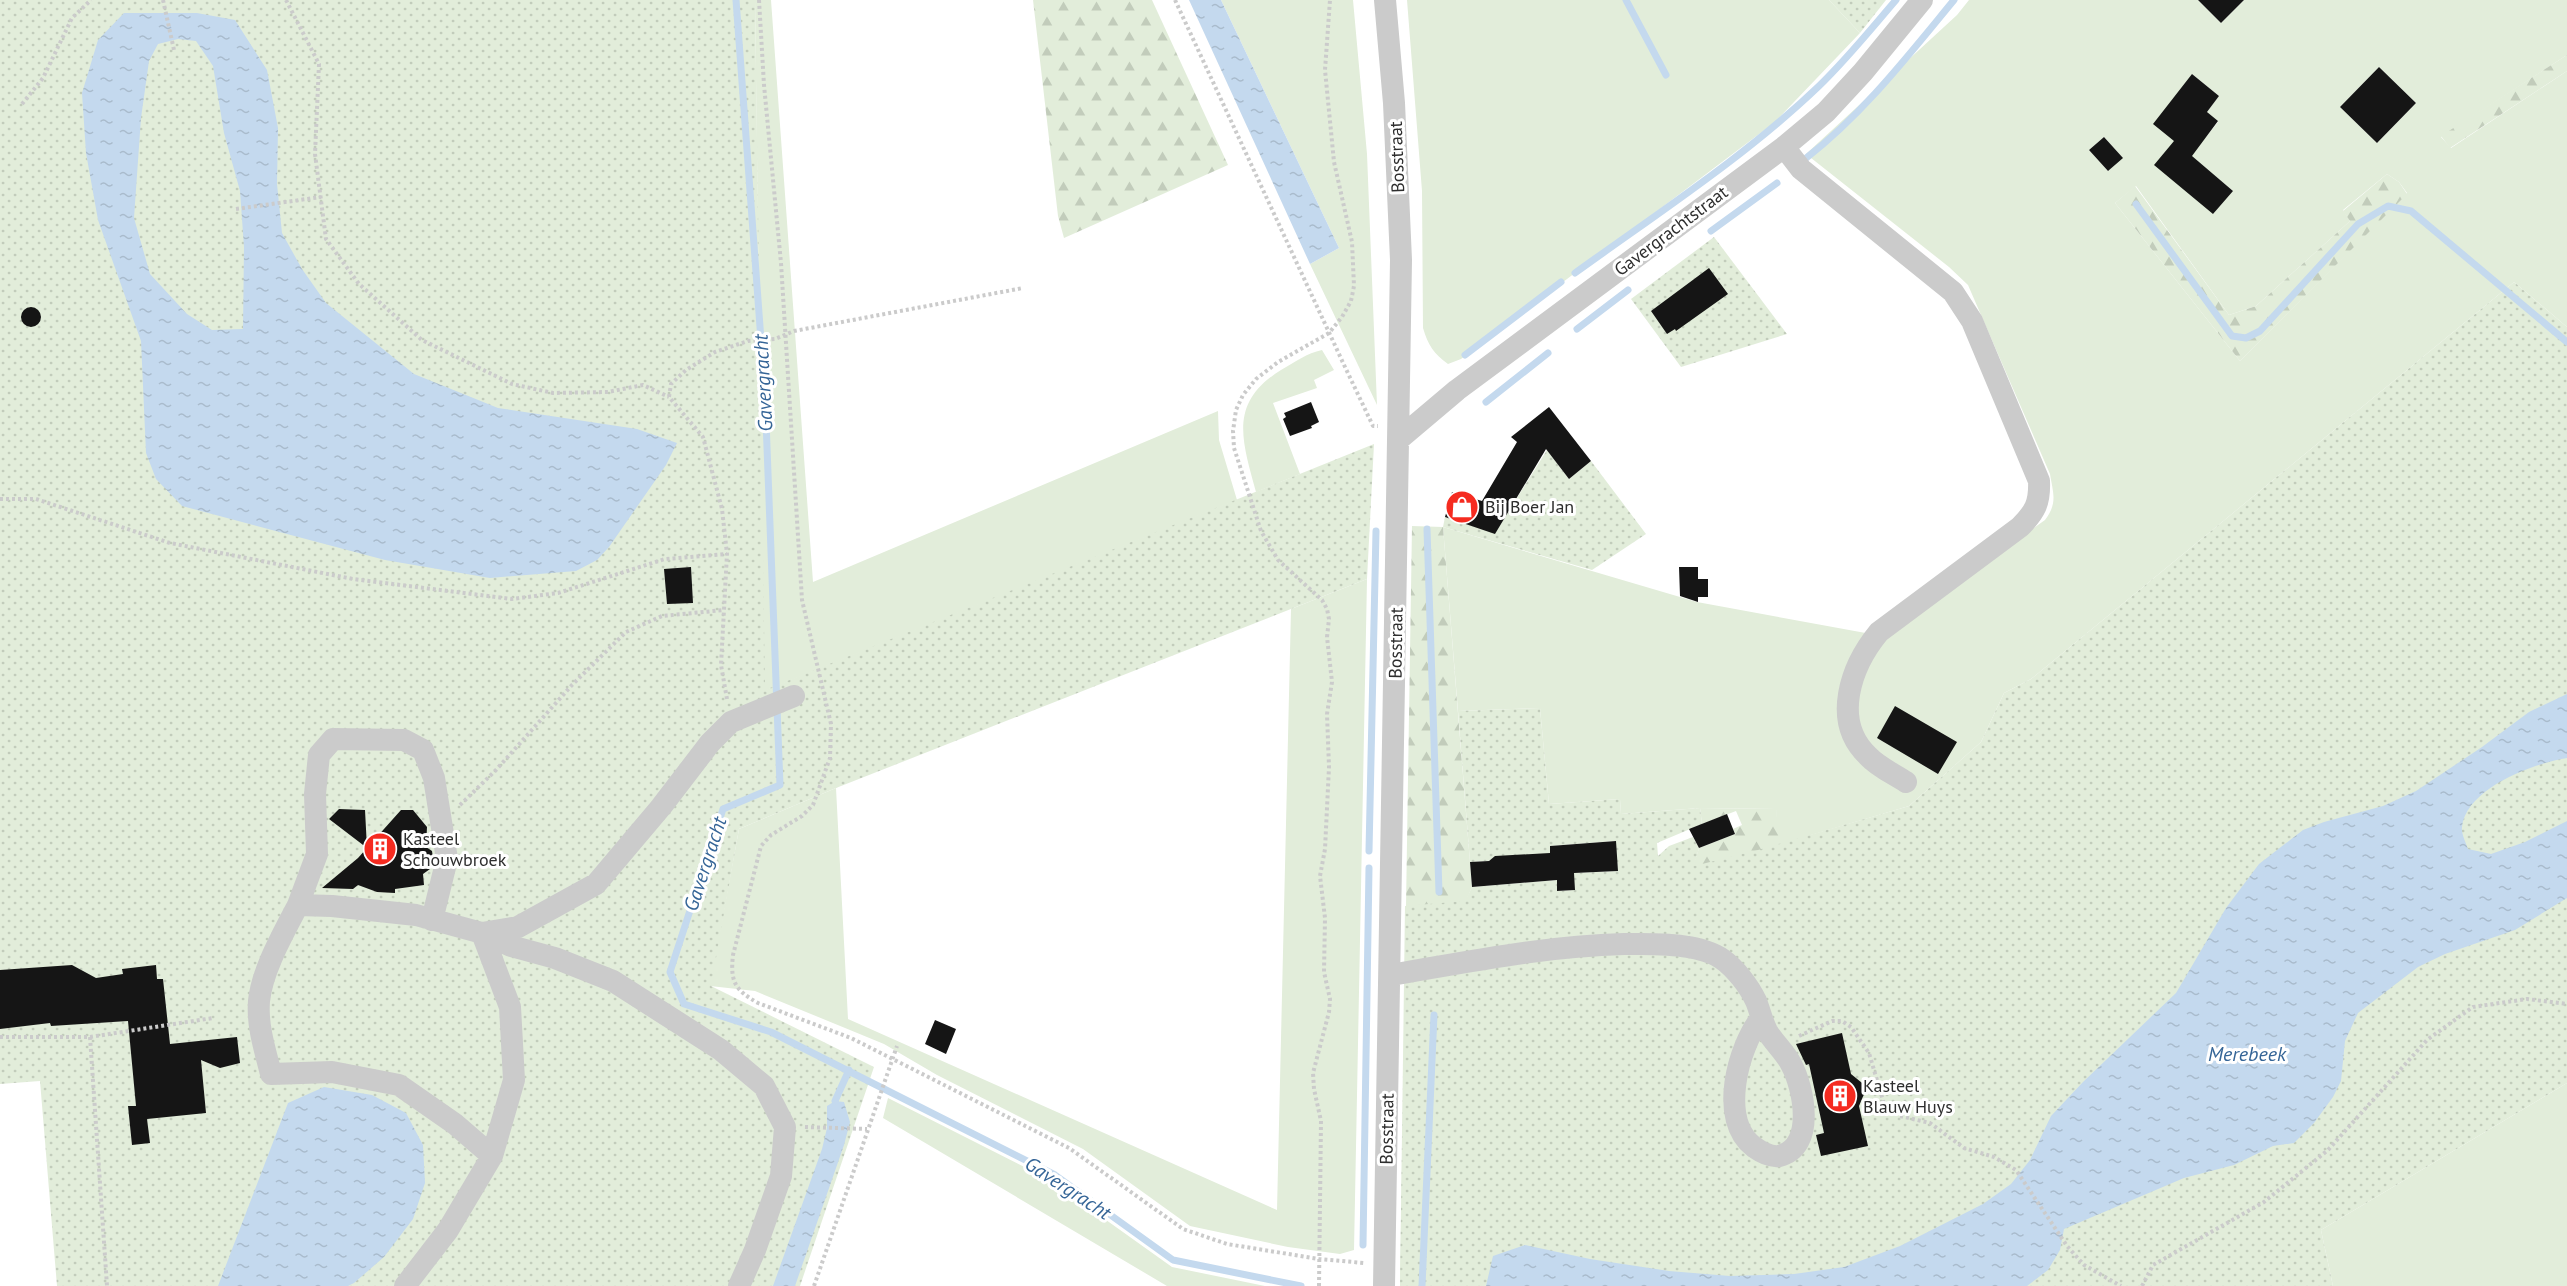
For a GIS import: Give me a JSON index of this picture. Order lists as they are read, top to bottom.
{
  "streets": {
    "street": ["Bosstraat", "Gavergrachtstraat"]
  },
  "crossings": [
    ["Bosstraat", "Gavergrachtstraat"]
  ],
  "water": ["Gavergracht", "Merebeek"],
  "places": {
    "shop": ["Bij Boer Jan"],
    "building": ["Kasteel Schouwbroek", "Kasteel Blauw Huys"]
  }
}
